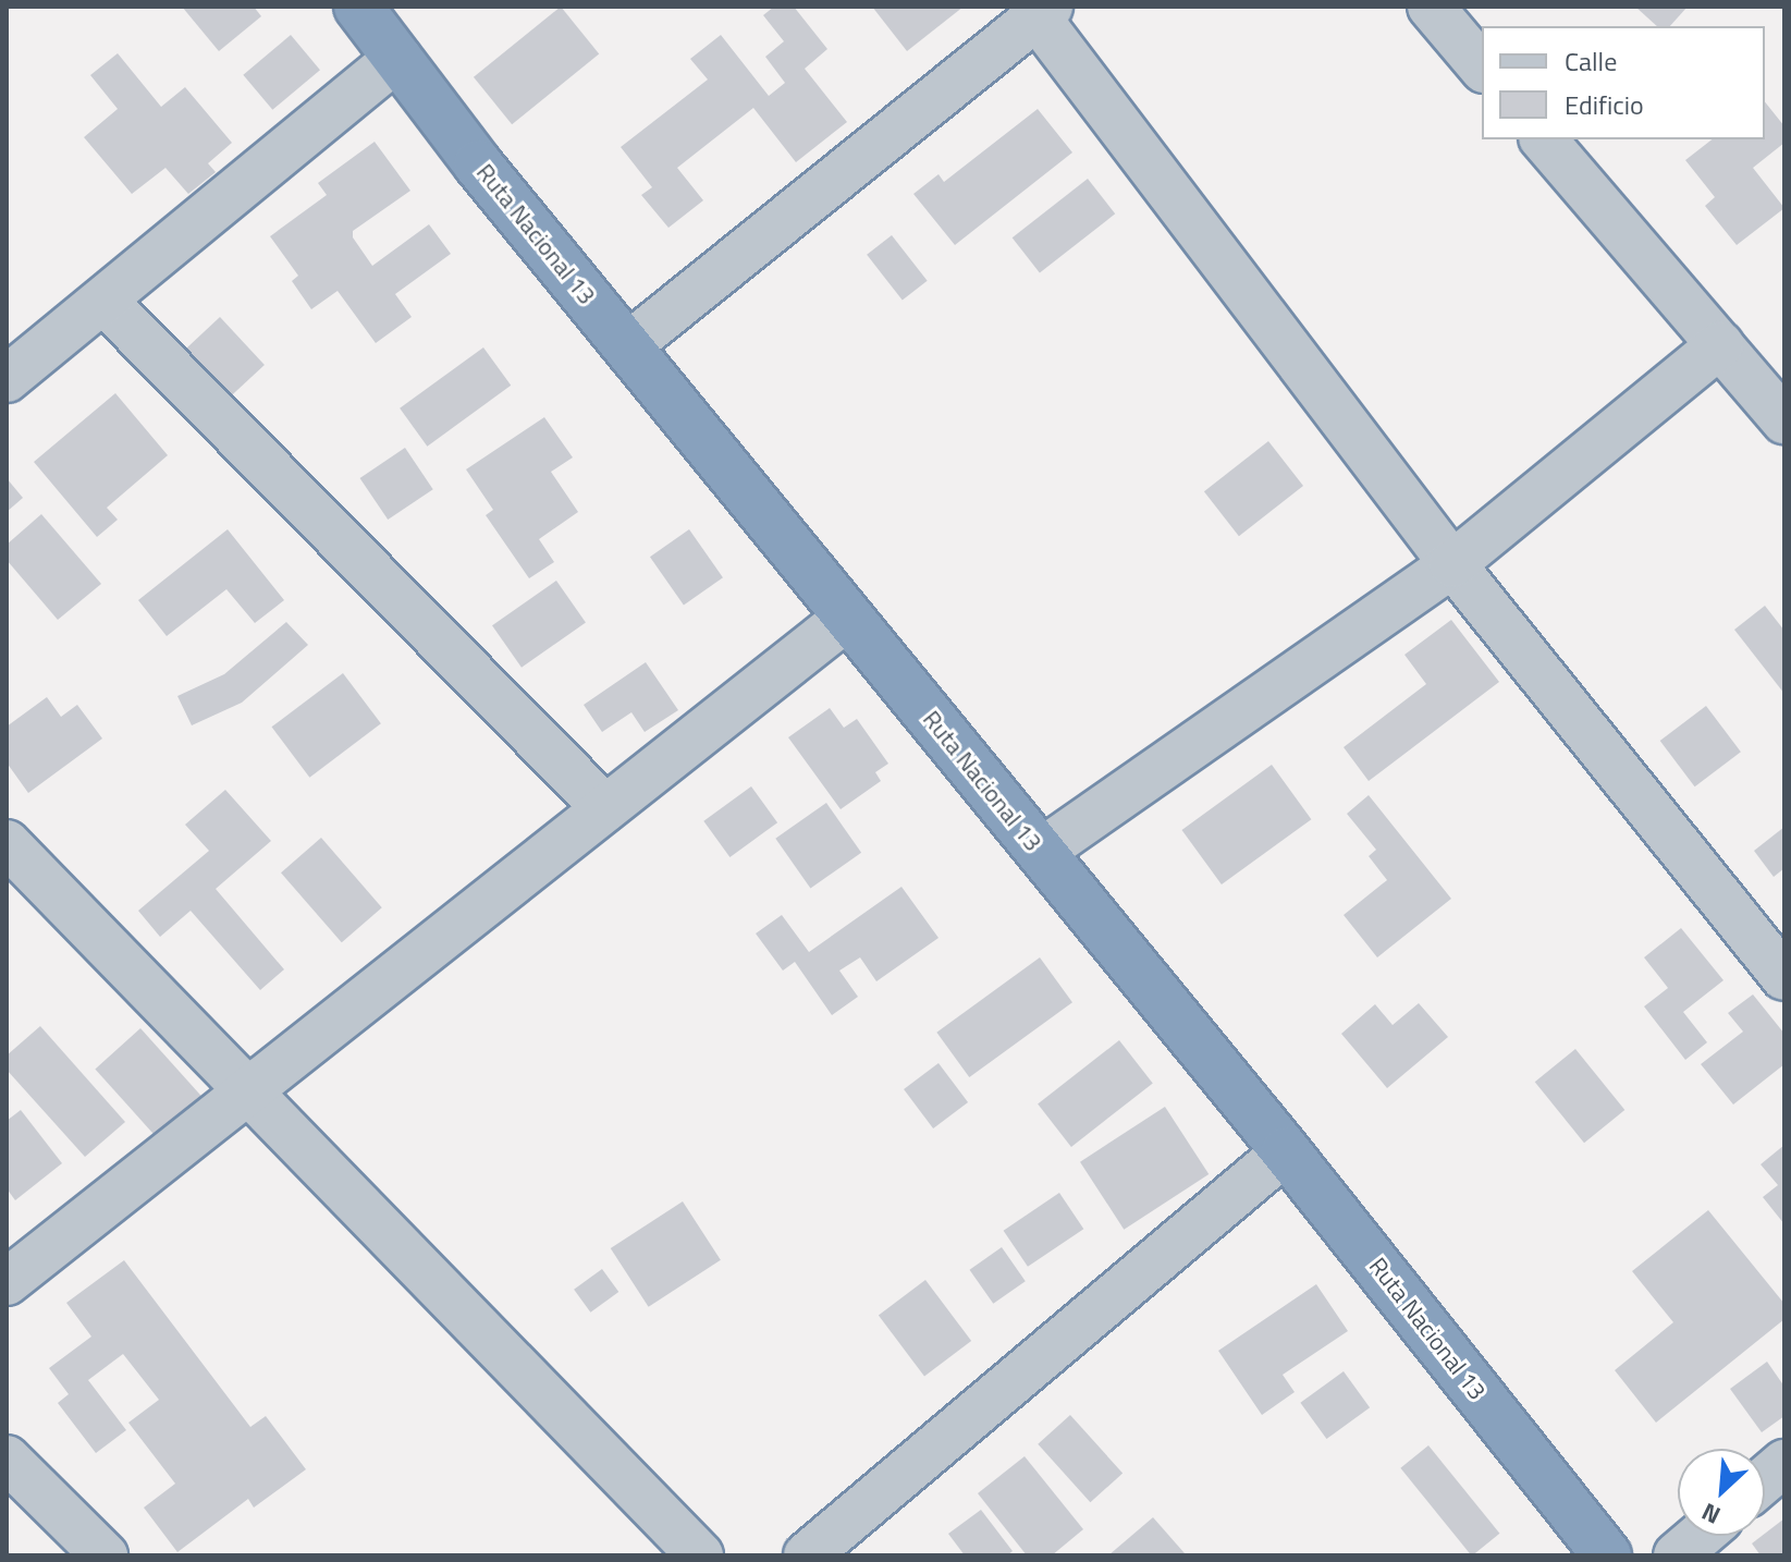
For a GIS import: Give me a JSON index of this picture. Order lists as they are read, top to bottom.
{
  "streets": {
    "highway": ["Ruta Nacional 13"]
  },
  "legend": ["Calle", "Edificio"],
  "north": "bottom left"
}
